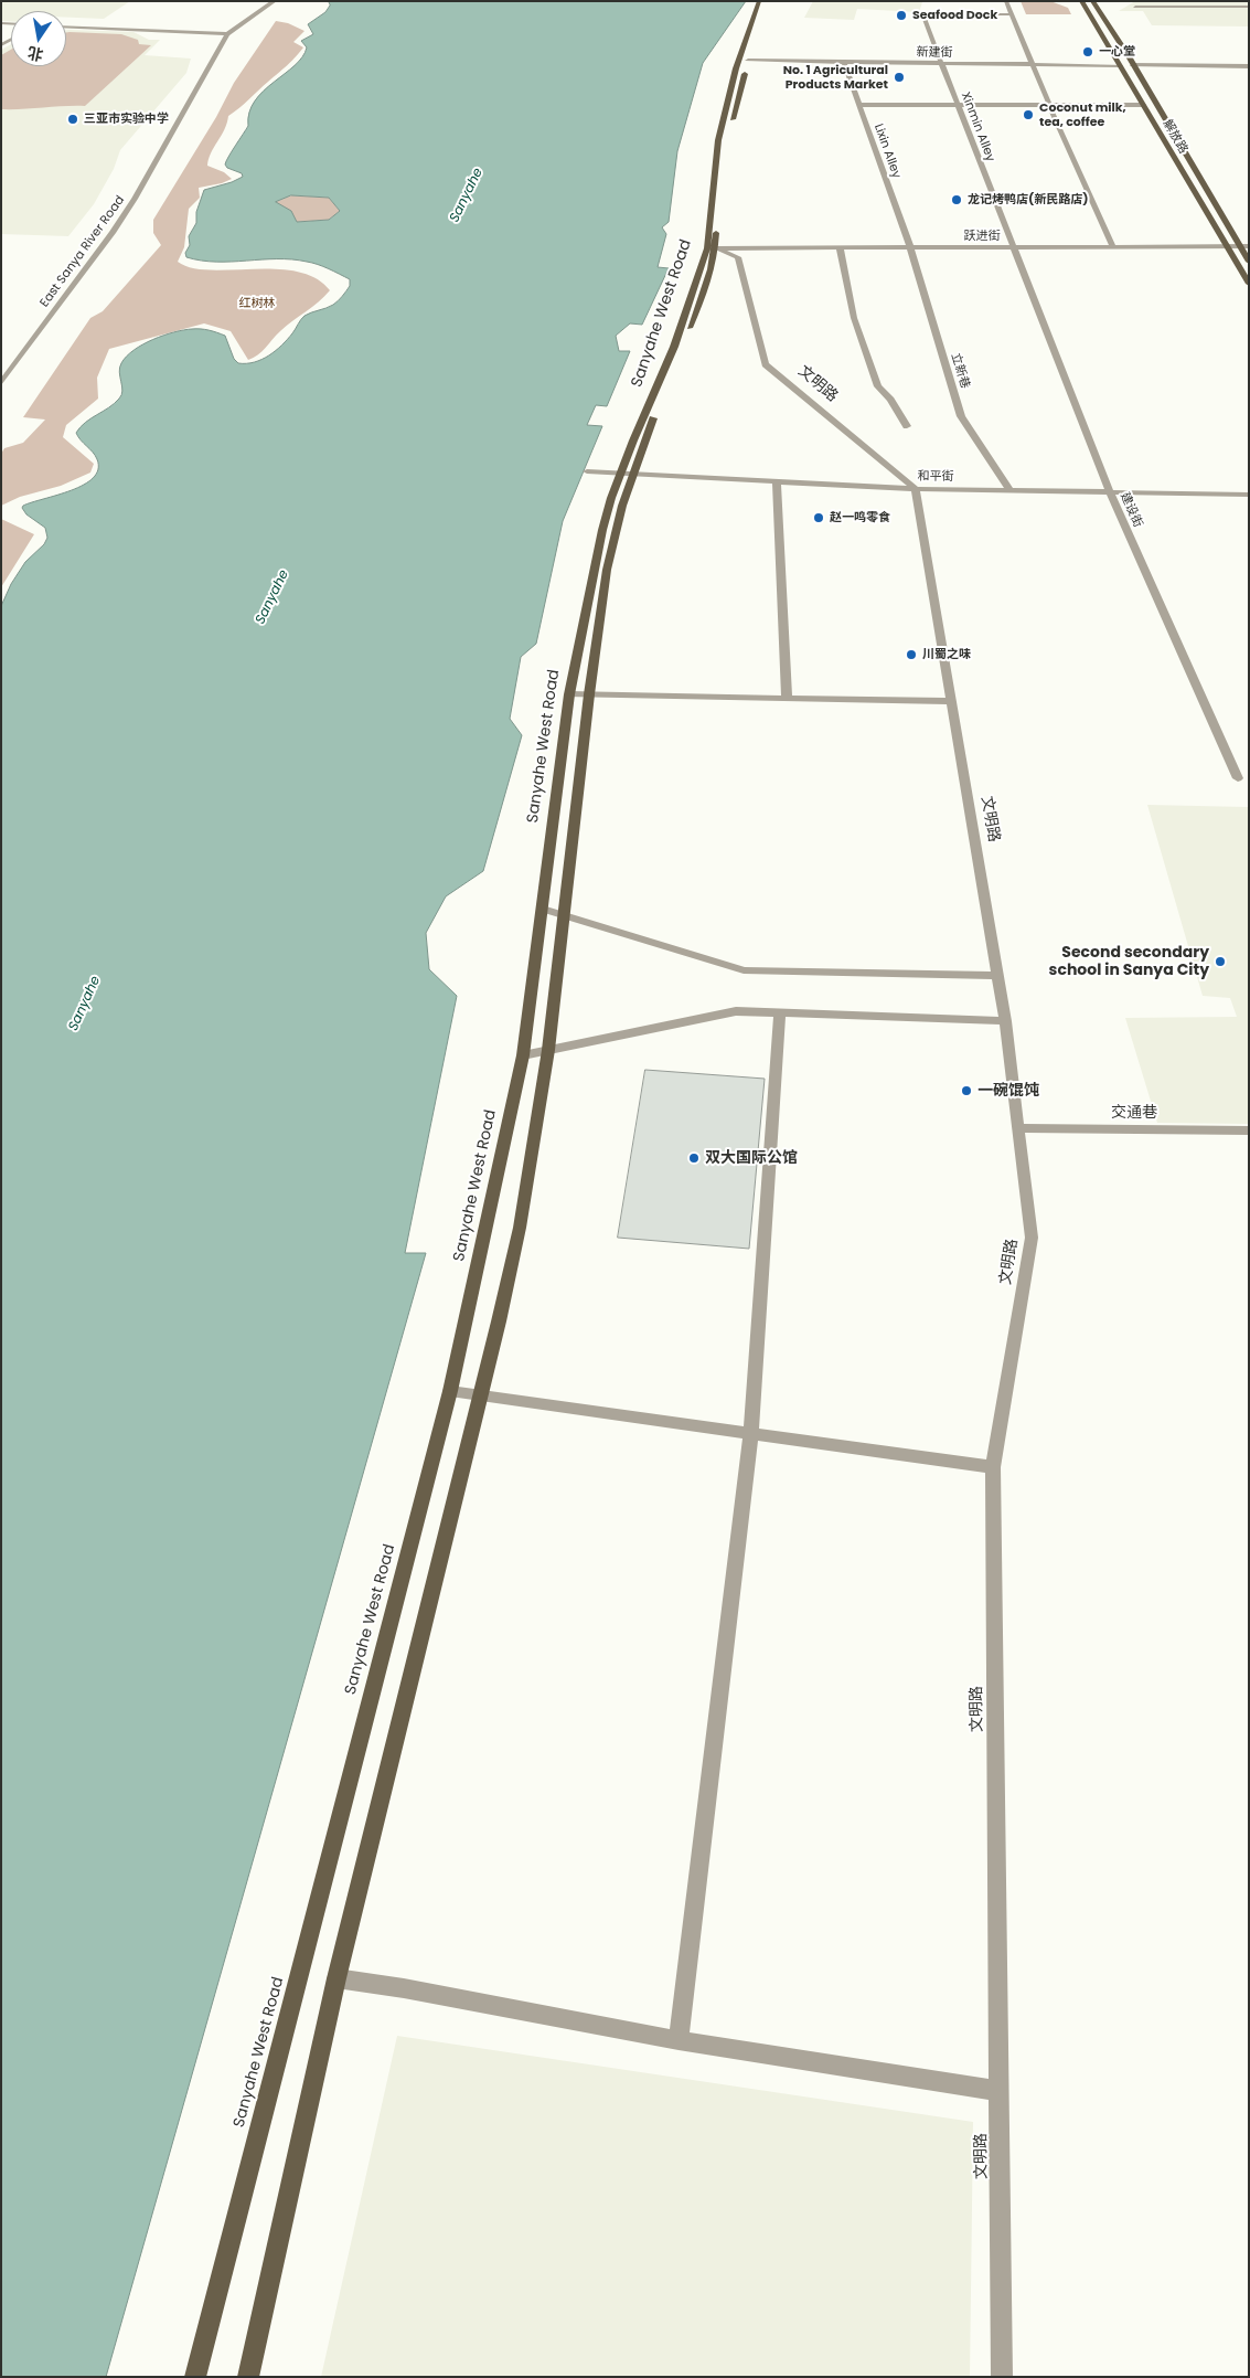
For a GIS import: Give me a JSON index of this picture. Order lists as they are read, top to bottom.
{
  "streets": {
    "main road": ["解放路", "Sanyahe West Road"],
    "street": [
      "新建街",
      "Xinmin Alley",
      "Lixin Alley",
      "跃进街",
      "East Sanya River Road",
      "立新巷",
      "文明路",
      "和平街",
      "建设街",
      "交通巷"
    ]
  },
  "crossings": [
    ["新建街", "Xinmin Alley"],
    ["新建街", "解放路"],
    ["新建街", "Lixin Alley"],
    ["新建街", "Sanyahe West Road"],
    ["Xinmin Alley", "跃进街"],
    ["Xinmin Alley", "建设街"],
    ["解放路", "跃进街"],
    ["Lixin Alley", "跃进街"],
    ["Lixin Alley", "立新巷"],
    ["跃进街", "Sanyahe West Road"],
    ["跃进街", "立新巷"],
    ["跃进街", "文明路"],
    ["跃进街", "建设街"],
    ["Sanyahe West Road", "文明路"],
    ["Sanyahe West Road", "和平街"],
    ["立新巷", "和平街"],
    ["文明路", "和平街"],
    ["文明路", "交通巷"],
    ["和平街", "建设街"]
  ],
  "water": ["Sanyahe"],
  "parks": ["红树林"],
  "places": [
    "Seafood Dock",
    "一心堂",
    "No. 1 Agricultural Products Market",
    "Coconut milk, tea, coffee",
    "三亚市实验中学",
    "龙记烤鸭店(新民路店)",
    "赵一鸣零食",
    "川蜀之味",
    "Second secondary school in Sanya City",
    "一碗馄饨",
    "双大国际公馆"
  ],
  "north": "bottom"
}
